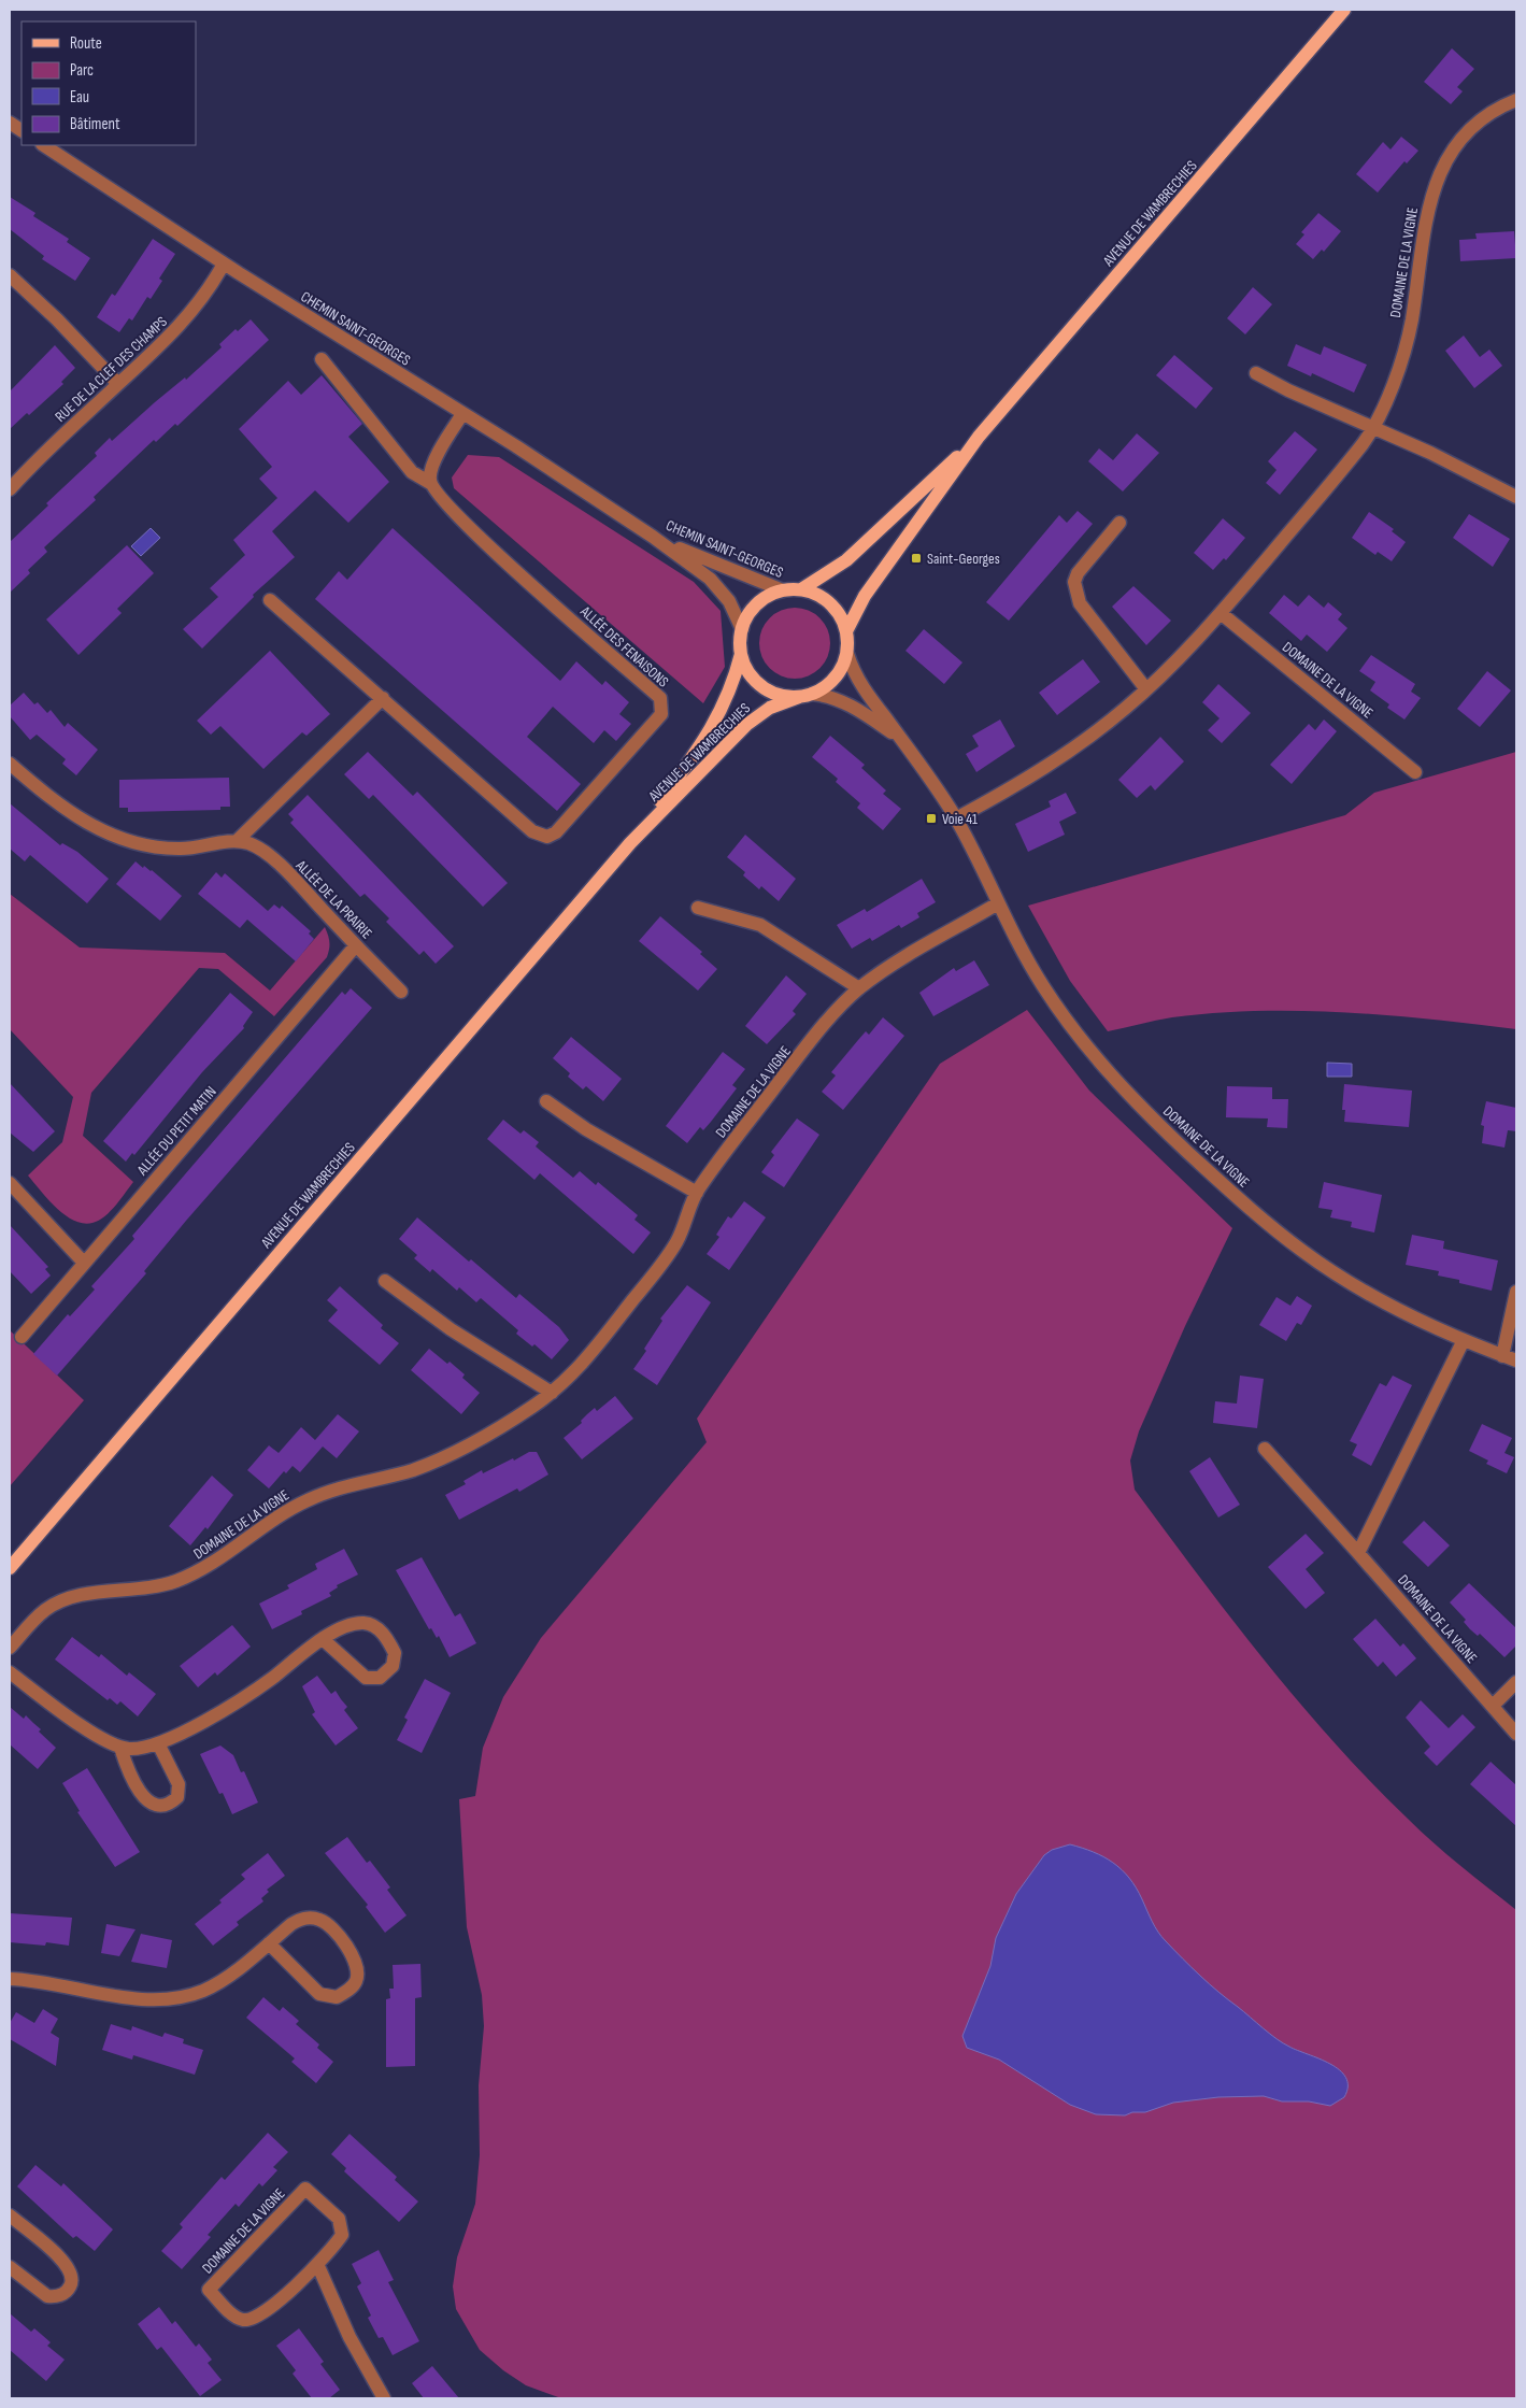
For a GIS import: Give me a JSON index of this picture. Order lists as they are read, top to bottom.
{
  "streets": {
    "main road": ["AVENUE DE WAMBRECHIES"],
    "street": [
      "DOMAINE DE LA VIGNE",
      "CHEMIN SAINT-GEORGES",
      "RUE DE LA CLEF DES CHAMPS",
      "ALLÉE DES FENAISONS",
      "ALLÉE DE LA PRAIRIE",
      "ALLÉE DU PETIT MATIN"
    ]
  },
  "crossings": [
    ["AVENUE DE WAMBRECHIES", "DOMAINE DE LA VIGNE"],
    ["AVENUE DE WAMBRECHIES", "CHEMIN SAINT-GEORGES"],
    ["DOMAINE DE LA VIGNE", "CHEMIN SAINT-GEORGES"],
    ["CHEMIN SAINT-GEORGES", "RUE DE LA CLEF DES CHAMPS"],
    ["ALLÉE DE LA PRAIRIE", "ALLÉE DU PETIT MATIN"]
  ],
  "places": {
    "transit": ["Saint-Georges", "Voie 41"]
  },
  "legend": [
    "Route",
    "Parc",
    "Eau",
    "Bâtiment"
  ]
}
